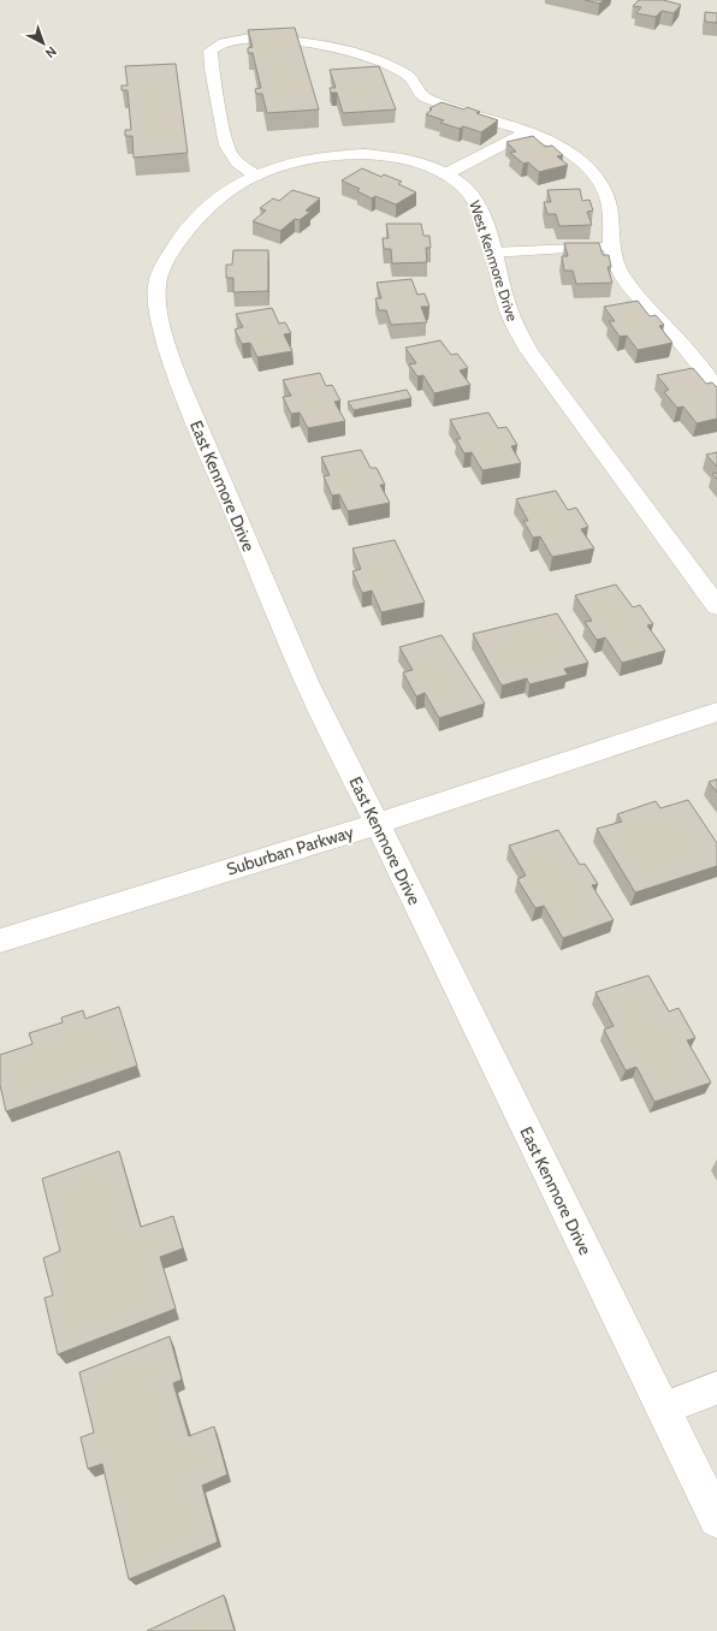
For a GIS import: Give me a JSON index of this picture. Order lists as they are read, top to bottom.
{
  "streets": {
    "street": ["West Kenmore Drive", "East Kenmore Drive", "Suburban Parkway"]
  },
  "crossings": [
    ["West Kenmore Drive", "East Kenmore Drive"],
    ["East Kenmore Drive", "Suburban Parkway"]
  ],
  "north": "bottom right"
}
